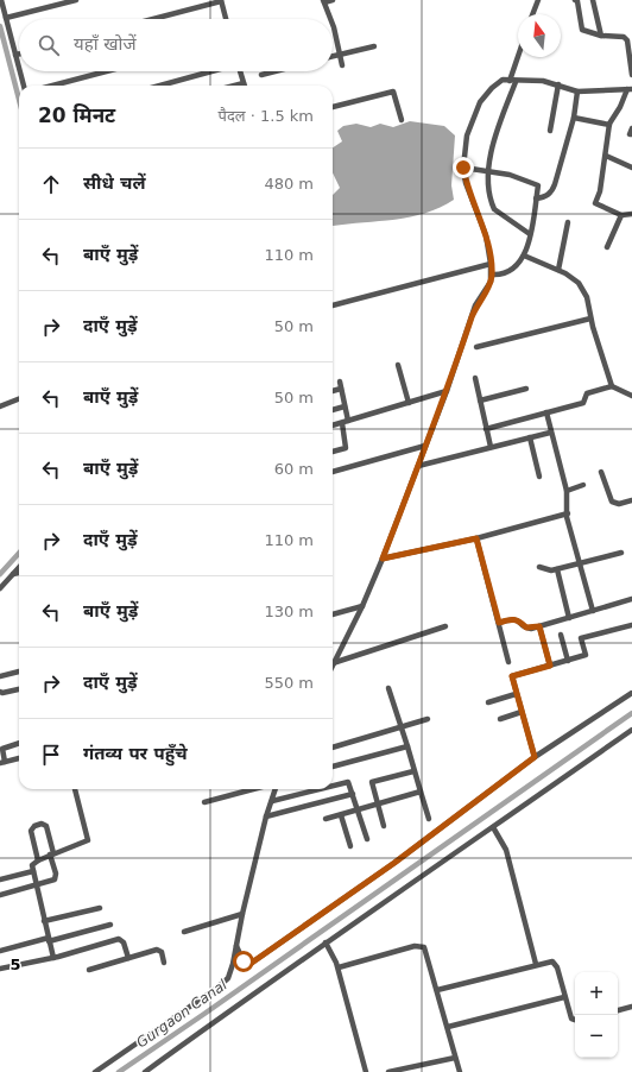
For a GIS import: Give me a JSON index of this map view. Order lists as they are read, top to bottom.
{
  "water": ["Gurgaon Canal"],
  "north": "top",
  "page": {
    "search": "यहाँ खोजें",
    "heading": ["20 मिनट", "पैदल · 1.5 km"],
    "list": [
      ["सीधे चलें", "480 m"],
      ["बाएँ मुड़ें", "110 m"],
      ["दाएँ मुड़ें", "50 m"],
      ["बाएँ मुड़ें", "50 m"],
      ["बाएँ मुड़ें", "60 m"],
      ["दाएँ मुड़ें", "110 m"],
      ["बाएँ मुड़ें", "130 m"],
      ["दाएँ मुड़ें", "550 m"],
      "गंतव्य पर पहुँचे"
    ],
    "map_buttons": ["+", "−"]
  },
  "grid": {
    "rows": ["5"]
  }
}
